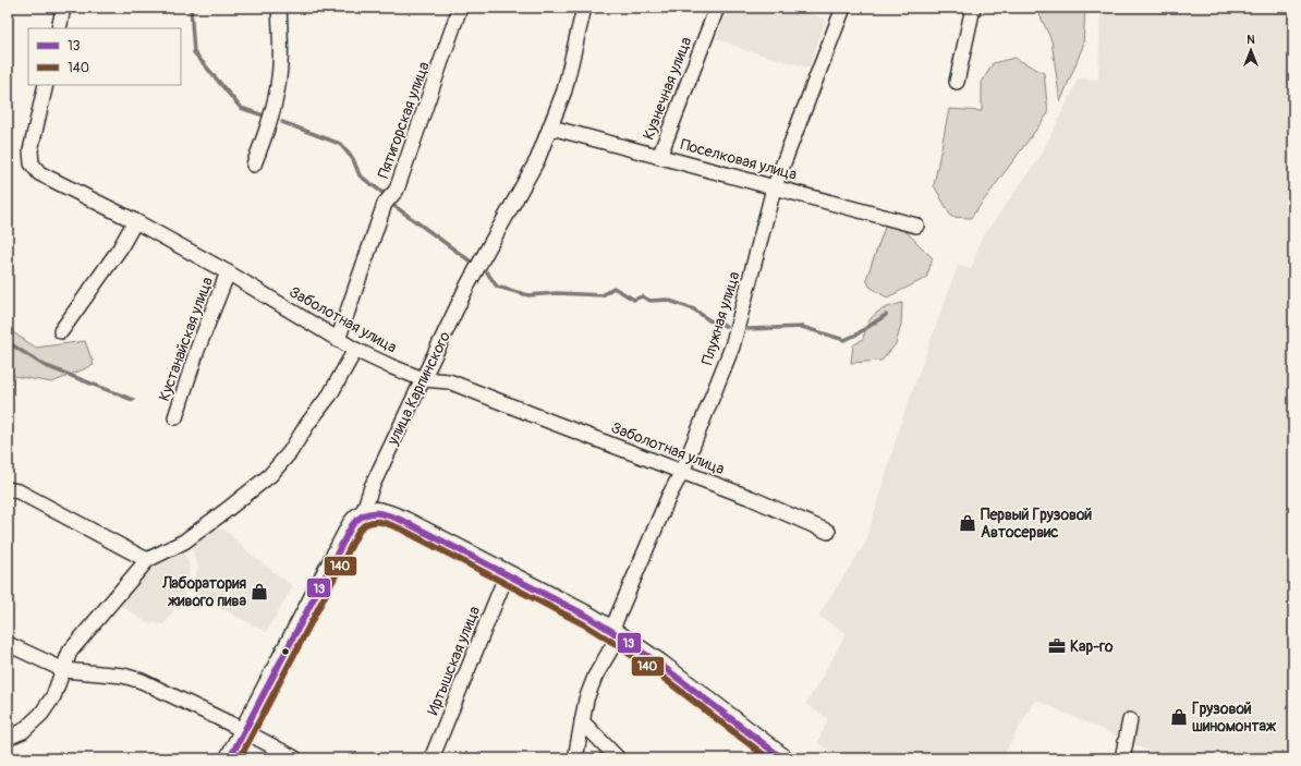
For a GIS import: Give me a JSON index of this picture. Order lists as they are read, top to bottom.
{
  "streets": {
    "main road": ["улица Карпинского"],
    "street": [
      "Кузнечная улица",
      "Пятигорская улица",
      "Поселковая улица",
      "Плужная улица",
      "Заболотная улица",
      "Кустанайская улица",
      "Иртышская улица"
    ]
  },
  "crossings": [
    ["Кузнечная улица", "Поселковая улица"],
    ["Пятигорская улица", "Заболотная улица"],
    ["Поселковая улица", "Плужная улица"],
    ["Поселковая улица", "улица Карпинского"],
    ["Плужная улица", "Заболотная улица"],
    ["Заболотная улица", "Кустанайская улица"],
    ["Заболотная улица", "улица Карпинского"]
  ],
  "places": {
    "shop": ["Первый Грузовой Автосервис", "Лаборатория живого пива", "Грузовой шиномонтаж"],
    "office": ["Кар-го"]
  },
  "lines": ["transit line 13", "transit line 140"],
  "legend": ["13", "140"],
  "north": "top"
}
